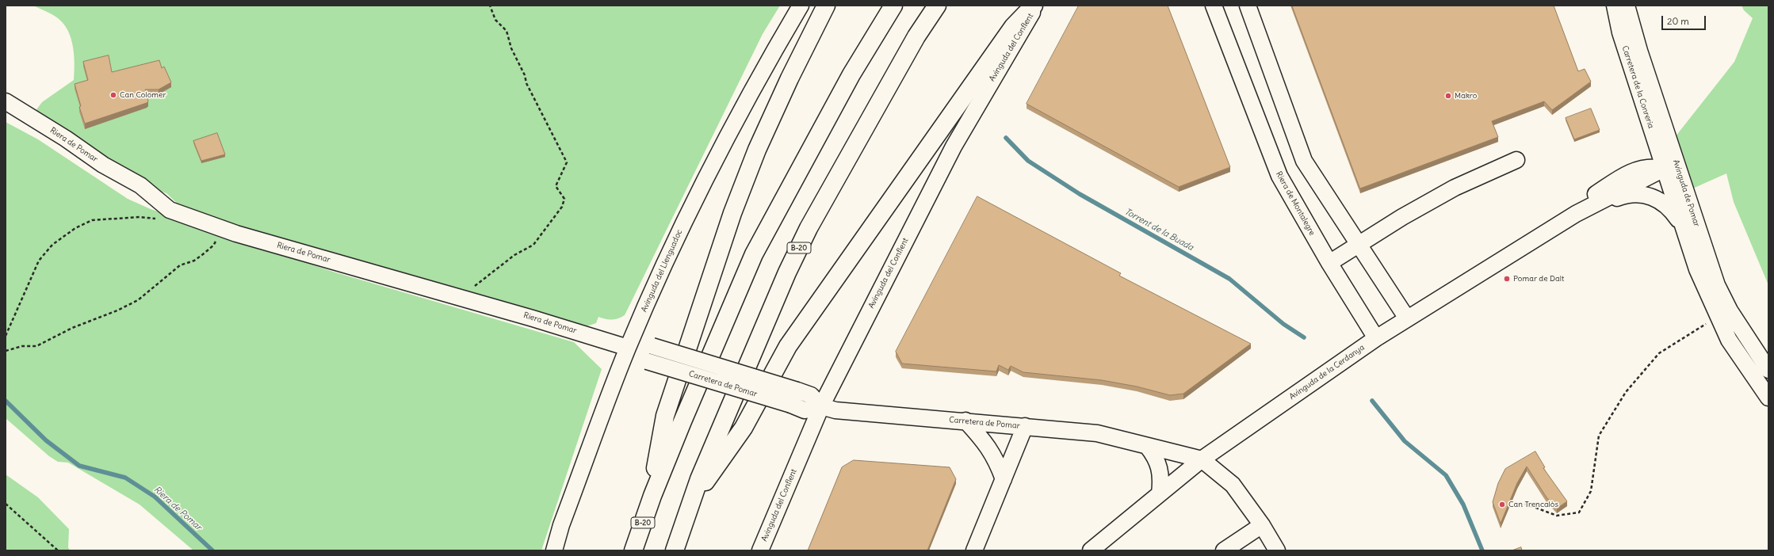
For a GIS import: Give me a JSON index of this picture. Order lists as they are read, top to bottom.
{
  "streets": {
    "highway": ["B-20"],
    "street": [
      "Avinguda del Conflent",
      "Carretera de la Conreria",
      "Riera de Pomar",
      "Avinguda de Pomar",
      "Riera de Montalegre",
      "Avinguda del Llenguadoc",
      "Avinguda de la Cerdanya",
      "Carretera de Pomar"
    ]
  },
  "crossings": [
    ["Avinguda del Conflent", "Carretera de Pomar"],
    ["Carretera de la Conreria", "Avinguda de Pomar"],
    ["Carretera de la Conreria", "Avinguda de la Cerdanya"],
    ["Riera de Pomar", "Avinguda del Llenguadoc"],
    ["Riera de Pomar", "Carretera de Pomar"],
    ["Avinguda de Pomar", "Avinguda de la Cerdanya"],
    ["Riera de Montalegre", "Avinguda de la Cerdanya"],
    ["Avinguda del Llenguadoc", "Carretera de Pomar"],
    ["Avinguda de la Cerdanya", "Carretera de Pomar"]
  ],
  "water": ["Torrent de la Buada", "Riera de Pomar"],
  "places": [
    "Can Colomer",
    "Makro",
    "Pomar de Dalt",
    "Can Trencalòs"
  ],
  "scale_bar": "20 m"
}
